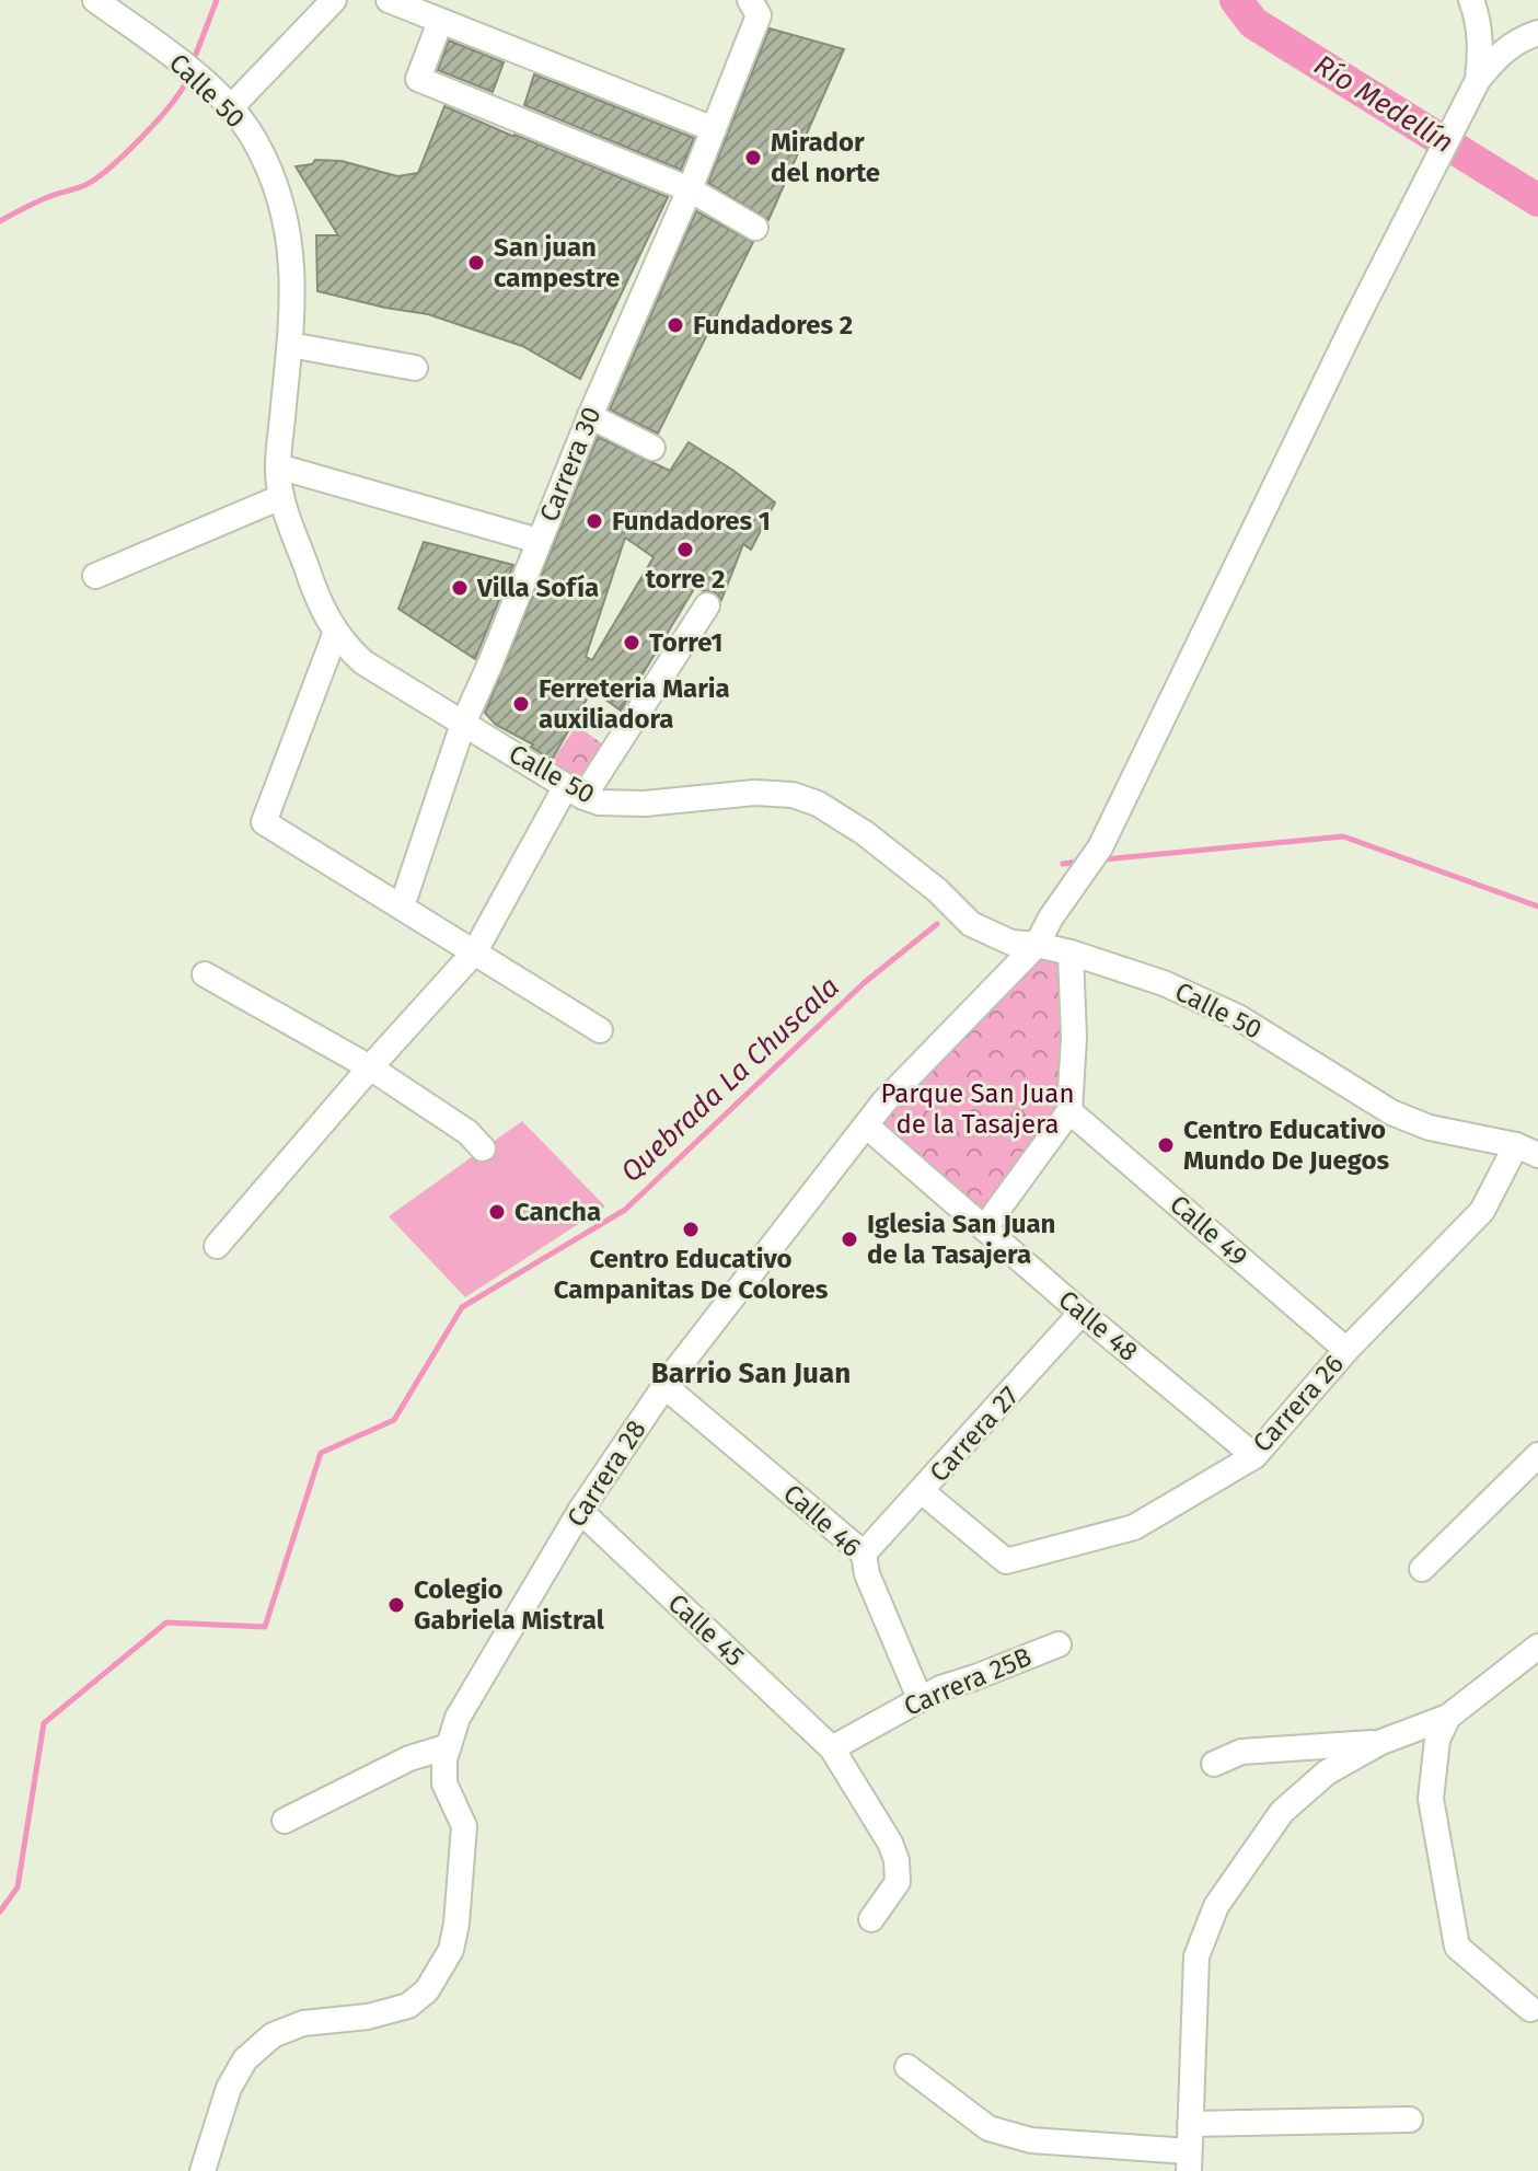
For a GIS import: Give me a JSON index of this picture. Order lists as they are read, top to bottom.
{
  "streets": {
    "street": [
      "Calle 50",
      "Carrera 30",
      "Calle 49",
      "Calle 48",
      "Carrera 26",
      "Carrera 27",
      "Carrera 28",
      "Calle 46",
      "Calle 45",
      "Carrera 25B"
    ]
  },
  "crossings": [
    ["Calle 50", "Carrera 30"],
    ["Calle 50", "Carrera 26"],
    ["Calle 50", "Carrera 28"],
    ["Calle 49", "Carrera 26"],
    ["Calle 48", "Carrera 26"],
    ["Calle 48", "Carrera 27"],
    ["Calle 48", "Carrera 28"],
    ["Carrera 26", "Carrera 27"],
    ["Carrera 27", "Calle 46"],
    ["Carrera 28", "Calle 46"],
    ["Carrera 28", "Calle 45"],
    ["Calle 46", "Carrera 25B"],
    ["Calle 45", "Carrera 25B"]
  ],
  "districts": ["Barrio San Juan"],
  "water": ["Río Medellín", "Quebrada La Chuscala"],
  "parks": ["Parque San Juan de la Tasajera"],
  "places": [
    "Mirador del norte",
    "San juan campestre",
    "Fundadores 2",
    "Fundadores 1",
    "torre 2",
    "Villa Sofía",
    "Torre1",
    "Ferreteria Maria auxiliadora",
    "Centro Educativo Mundo De Juegos",
    "Cancha",
    "Centro Educativo Campanitas De Colores",
    "Iglesia San Juan de la Tasajera",
    "Colegio Gabriela Mistral"
  ]
}
